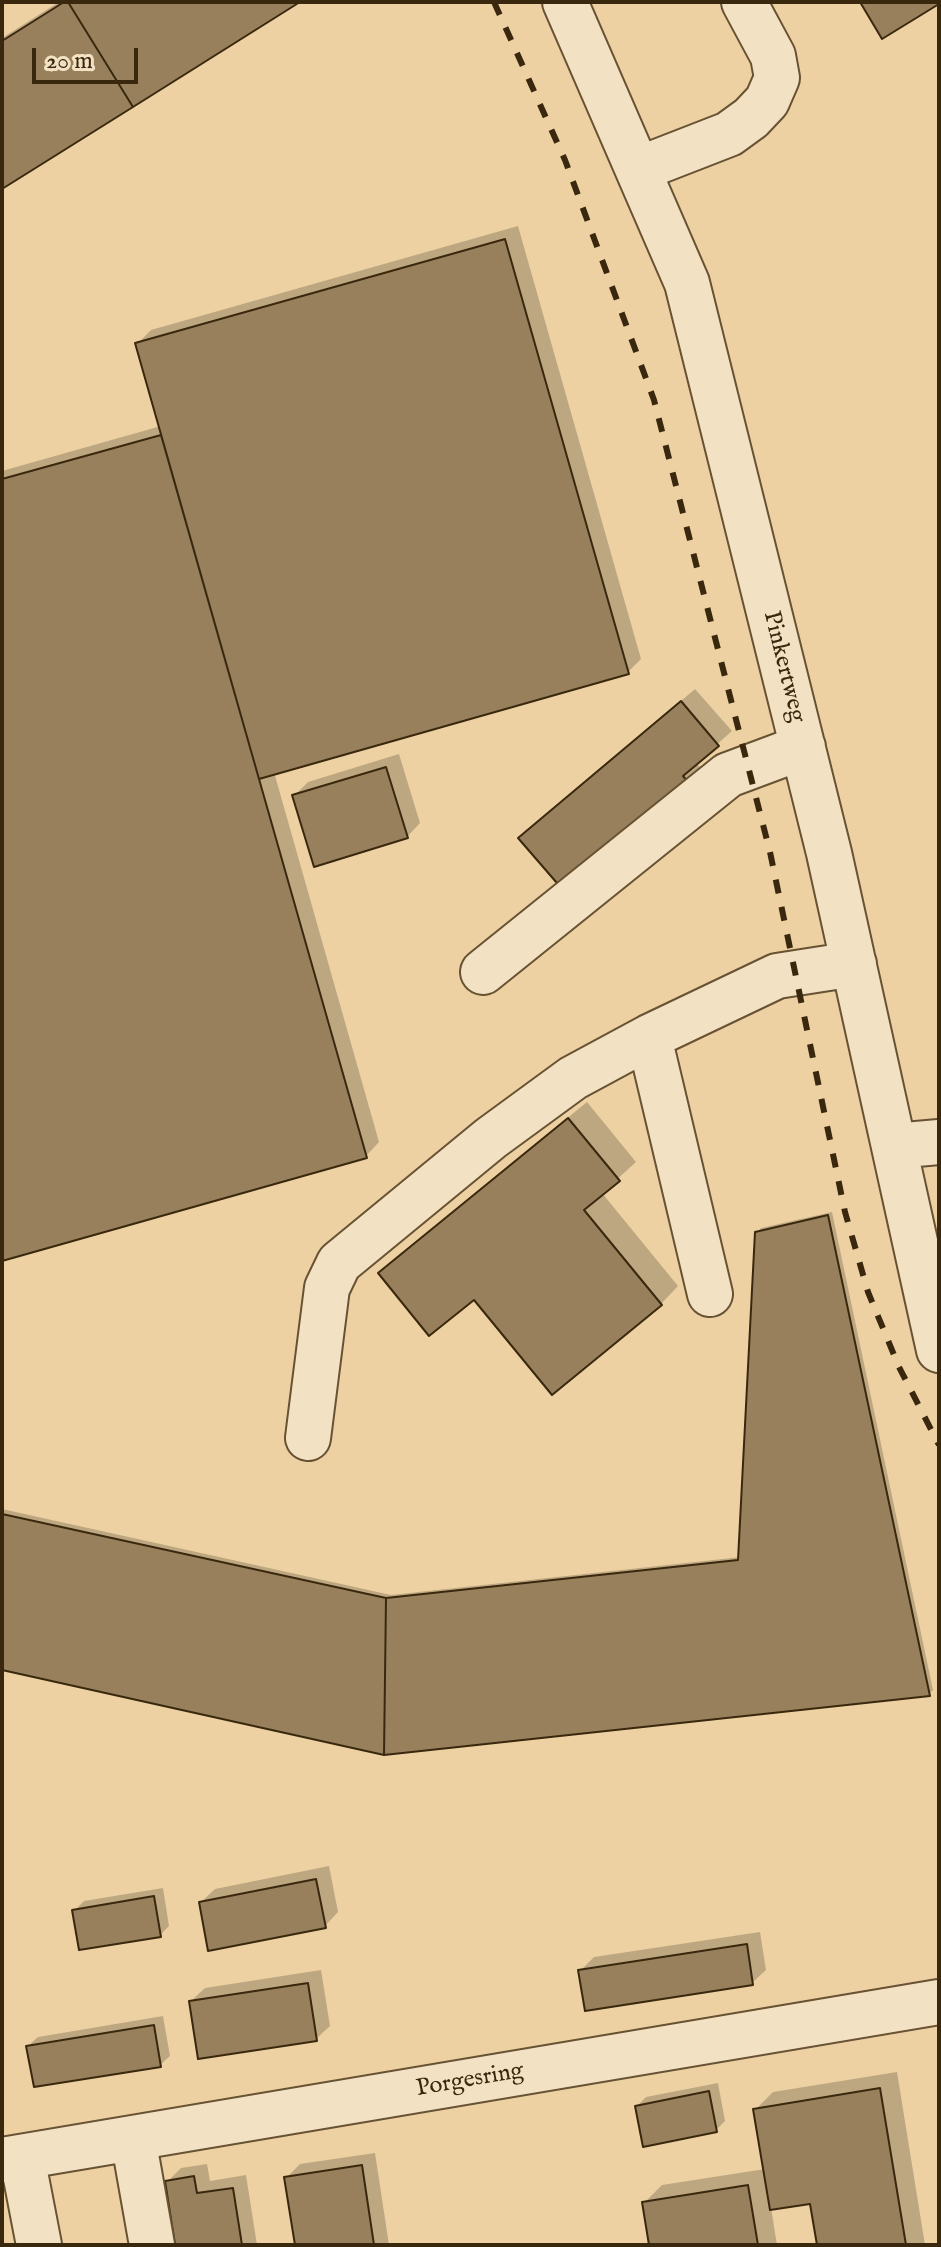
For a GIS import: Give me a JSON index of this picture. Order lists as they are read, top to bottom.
{
  "streets": {
    "street": ["Pinkertweg", "Porgesring"]
  },
  "scale_bar": "20 m"
}
